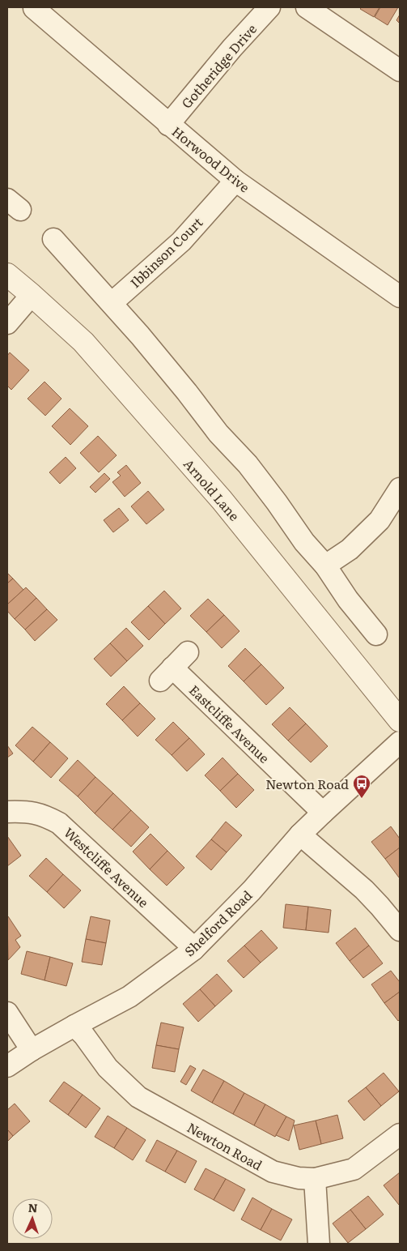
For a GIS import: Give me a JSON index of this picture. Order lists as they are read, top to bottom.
{
  "streets": {
    "street": [
      "Gotheridge Drive",
      "Horwood Drive",
      "Ibbinson Court",
      "Arnold Lane",
      "Eastcliffe Avenue",
      "Westcliffe Avenue",
      "Shelford Road",
      "Newton Road"
    ]
  },
  "crossings": [
    ["Gotheridge Drive", "Horwood Drive"],
    ["Horwood Drive", "Ibbinson Court"],
    ["Eastcliffe Avenue", "Shelford Road"],
    ["Westcliffe Avenue", "Shelford Road"],
    ["Shelford Road", "Newton Road"]
  ],
  "places": {
    "bus stop": ["Newton Road"]
  },
  "north": "top"
}
